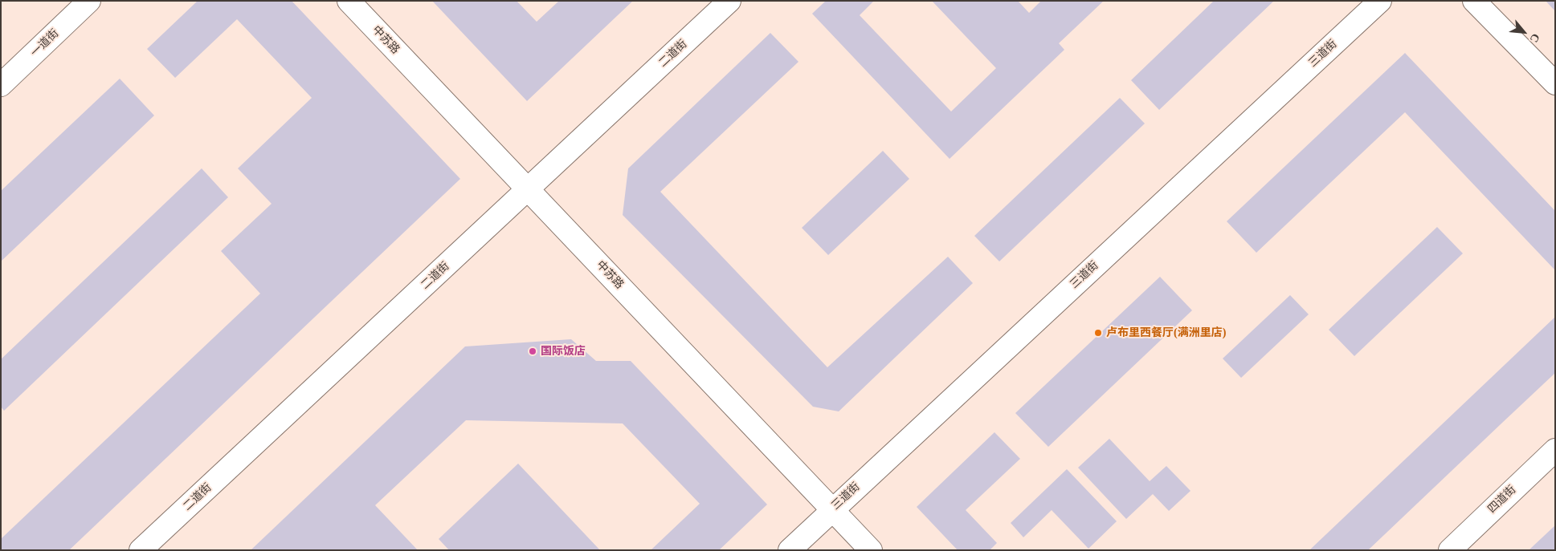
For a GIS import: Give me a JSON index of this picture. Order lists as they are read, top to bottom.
{
  "streets": {
    "street": [
      "中苏路",
      "一道街",
      "二道街",
      "三道街",
      "四道街"
    ]
  },
  "crossings": [
    ["中苏路", "二道街"],
    ["中苏路", "三道街"]
  ],
  "places": ["卢布里西餐厅(满洲里店)", "国际饭店"],
  "north": "bottom right"
}
